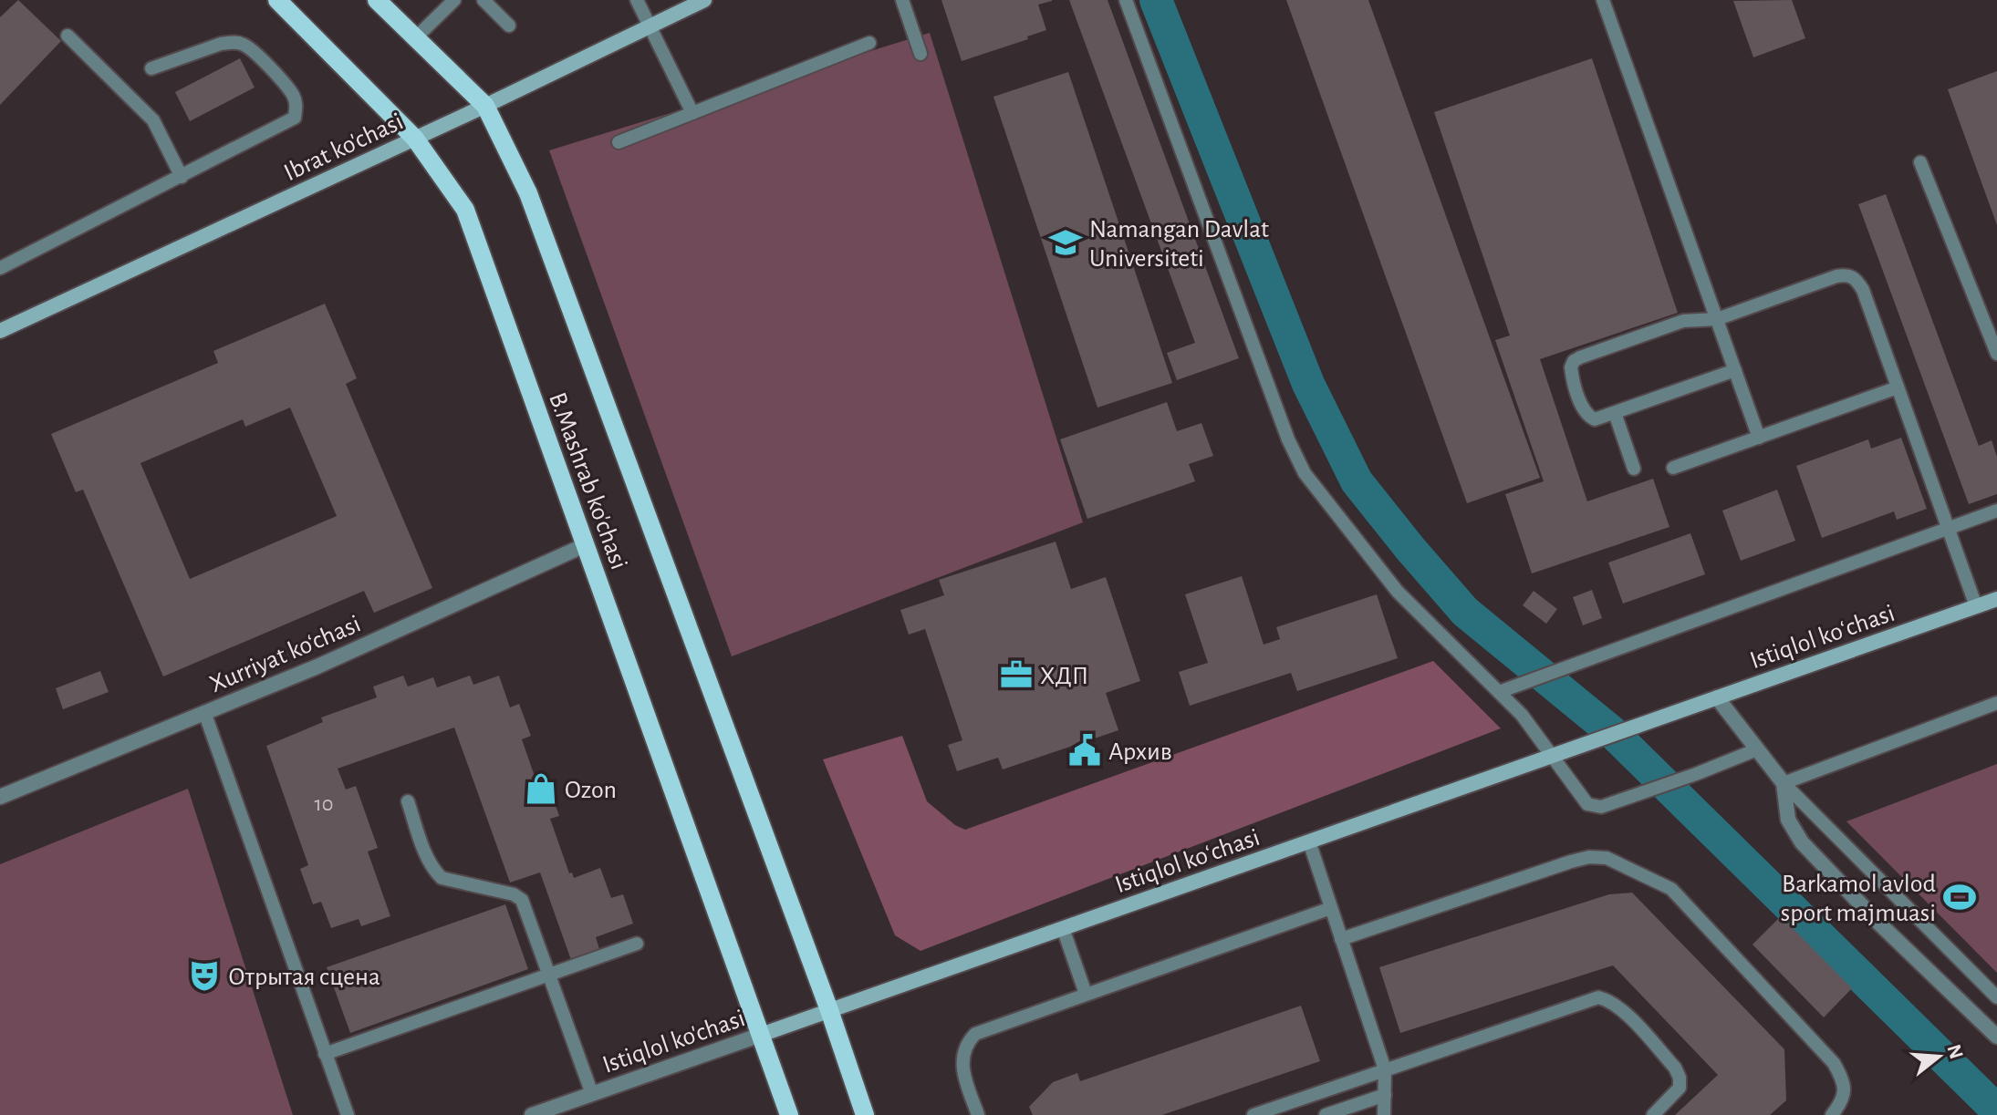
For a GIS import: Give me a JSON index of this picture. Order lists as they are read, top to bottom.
{
  "streets": {
    "main road": ["B.Mashrab ko'chasi"],
    "street": [
      "Ibrat ko'chasi",
      "Istiqlol koʻchasi",
      "Xurriyat ko‘chasi",
      "Istiqlol ko'chasi"
    ]
  },
  "crossings": [
    ["Ibrat ko'chasi", "B.Mashrab ko'chasi"],
    ["B.Mashrab ko'chasi", "Istiqlol koʻchasi"],
    ["B.Mashrab ko'chasi", "Xurriyat ko‘chasi"],
    ["B.Mashrab ko'chasi", "Istiqlol ko'chasi"],
    ["Istiqlol koʻchasi", "Istiqlol ko'chasi"]
  ],
  "places": {
    "school or university": ["Namangan Davlat Universiteti"],
    "office": ["ХДП"],
    "public building": ["Архив"],
    "shop": ["Ozon"],
    "sports": ["Barkamol avlod sport majmuasi"],
    "theatre": ["Отрытая сцена"]
  },
  "house_numbers": ["10"],
  "north": "right"
}
